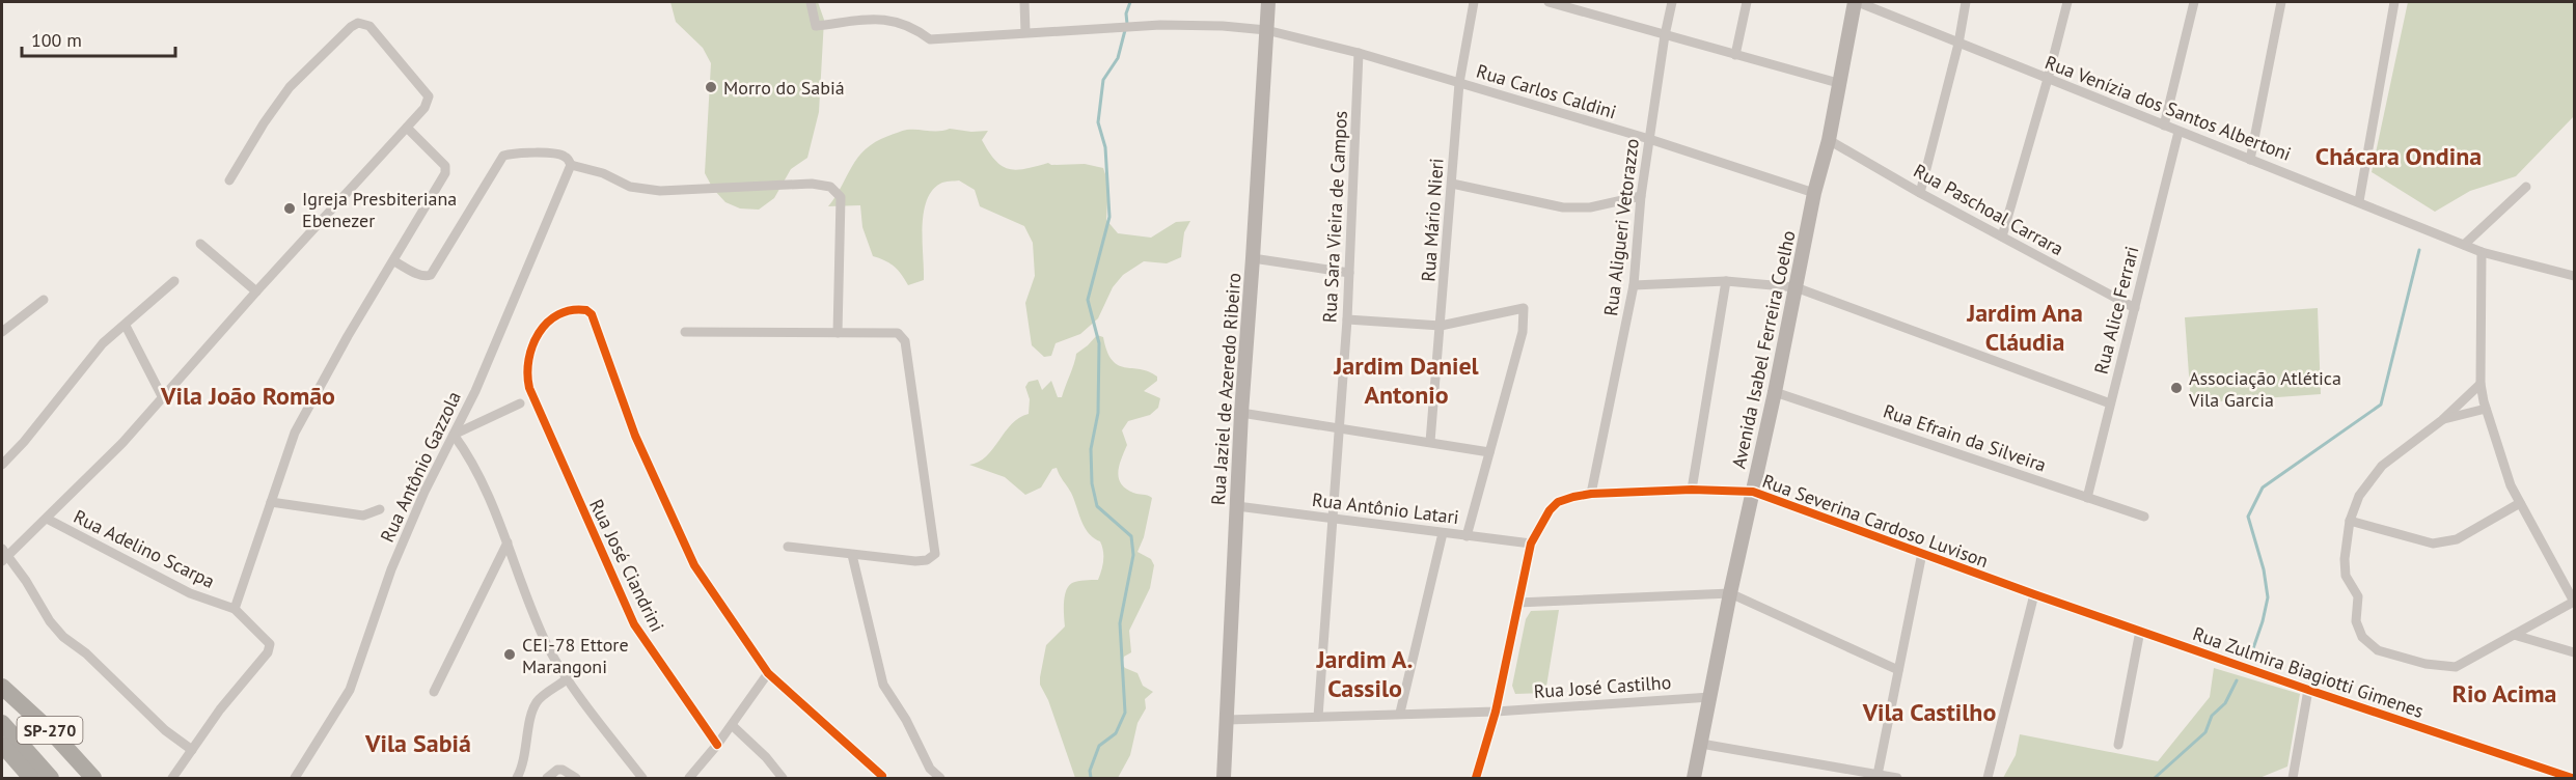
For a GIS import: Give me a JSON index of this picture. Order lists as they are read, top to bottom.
{
  "streets": {
    "highway": ["SP-270"],
    "street": [
      "Rua Carlos Caldini",
      "Rua Venízia dos Santos Albertoni",
      "Rua Paschoal Carrara",
      "Rua Sara Vieira de Campos",
      "Rua Mário Nieri",
      "Rua Aligueri Vetorazzo",
      "Rua Alice Ferrari",
      "Avenida Isabel Ferreira Coelho",
      "Rua Jaziel de Azeredo Ribeiro",
      "Rua Efrain da Silveira",
      "Rua Antônio Gazzola",
      "Rua Antônio Latari",
      "Rua Severina Cardoso Luvison",
      "Rua Adelino Scarpa",
      "Rua José Ciandrini",
      "Rua Zulmira Biagiotti Gimenes",
      "Rua José Castilho"
    ]
  },
  "crossings": [
    ["Rua Carlos Caldini", "Rua Sara Vieira de Campos"],
    ["Rua Carlos Caldini", "Rua Mário Nieri"],
    ["Rua Carlos Caldini", "Rua Aligueri Vetorazzo"],
    ["Rua Carlos Caldini", "Avenida Isabel Ferreira Coelho"],
    ["Rua Carlos Caldini", "Rua Jaziel de Azeredo Ribeiro"],
    ["Rua Venízia dos Santos Albertoni", "Rua Alice Ferrari"],
    ["Rua Venízia dos Santos Albertoni", "Avenida Isabel Ferreira Coelho"],
    ["Rua Paschoal Carrara", "Rua Alice Ferrari"],
    ["Rua Paschoal Carrara", "Avenida Isabel Ferreira Coelho"],
    ["Rua Sara Vieira de Campos", "Rua Antônio Latari"],
    ["Rua Sara Vieira de Campos", "Rua José Castilho"],
    ["Rua Aligueri Vetorazzo", "Rua Severina Cardoso Luvison"],
    ["Rua Alice Ferrari", "Rua Efrain da Silveira"],
    ["Avenida Isabel Ferreira Coelho", "Rua Efrain da Silveira"],
    ["Avenida Isabel Ferreira Coelho", "Rua Severina Cardoso Luvison"],
    ["Avenida Isabel Ferreira Coelho", "Rua José Castilho"],
    ["Rua Jaziel de Azeredo Ribeiro", "Rua Antônio Latari"],
    ["Rua Jaziel de Azeredo Ribeiro", "Rua José Castilho"],
    ["Rua Antônio Latari", "Rua Severina Cardoso Luvison"],
    ["Rua Severina Cardoso Luvison", "Rua Zulmira Biagiotti Gimenes"],
    ["Rua Severina Cardoso Luvison", "Rua José Castilho"]
  ],
  "districts": [
    "Chácara Ondina",
    "Jardim Ana Cláudia",
    "Jardim Daniel Antonio",
    "Vila João Romão",
    "Jardim A. Cassilo",
    "Rio Acima",
    "Vila Castilho",
    "Vila Sabiá"
  ],
  "places": [
    "Morro do Sabiá",
    "Igreja Presbiteriana Ebenezer",
    "Associação Atlética Vila Garcia",
    "CEI-78 Ettore Marangoni"
  ],
  "scale_bar": "100 m"
}
